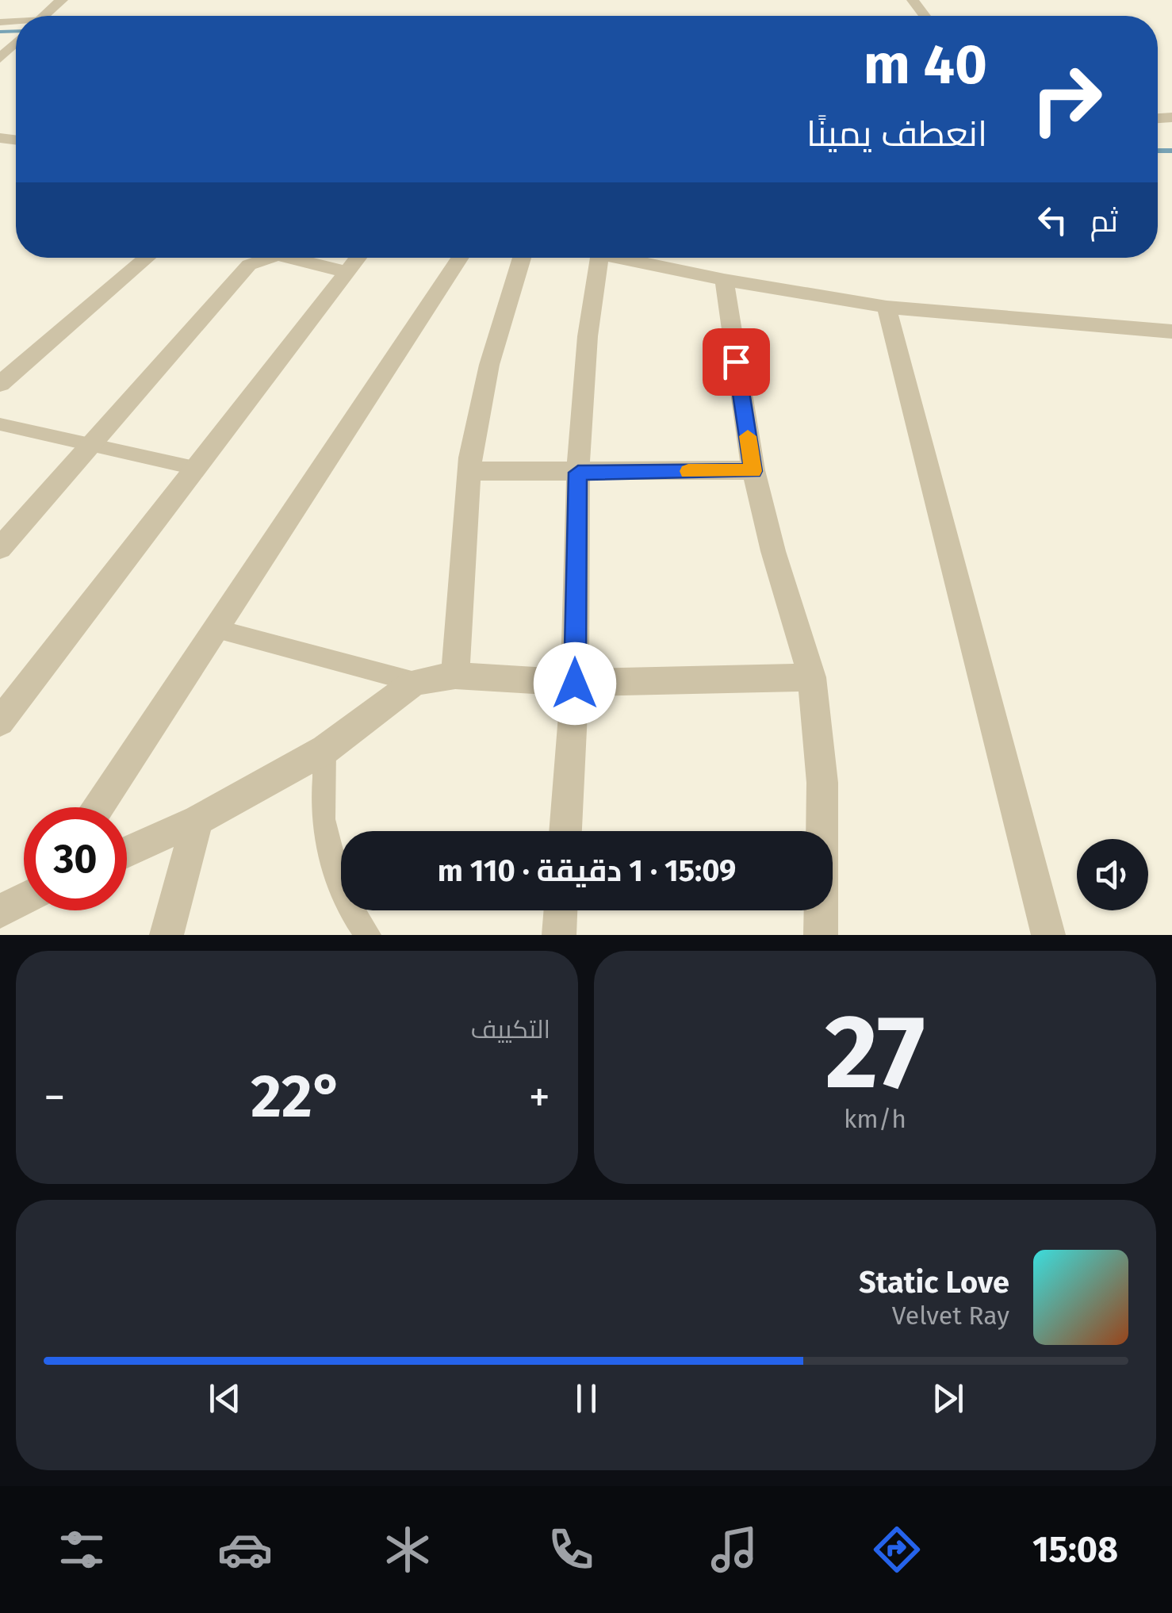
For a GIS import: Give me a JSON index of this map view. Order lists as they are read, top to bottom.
{
  "page": {
    "turn": ["40 m", "انعطف يمينًا"],
    "then": "ثم",
    "limit": "30",
    "trip": "15:09 · 1 دقيقة · 110 m",
    "tile": [
      ["27", "km/h"],
      "التكييف"
    ],
    "heat": ["−", "22°", "+"],
    "song": ["Static Love", "Velvet Ray"],
    "tabs": "15:08"
  }
}
